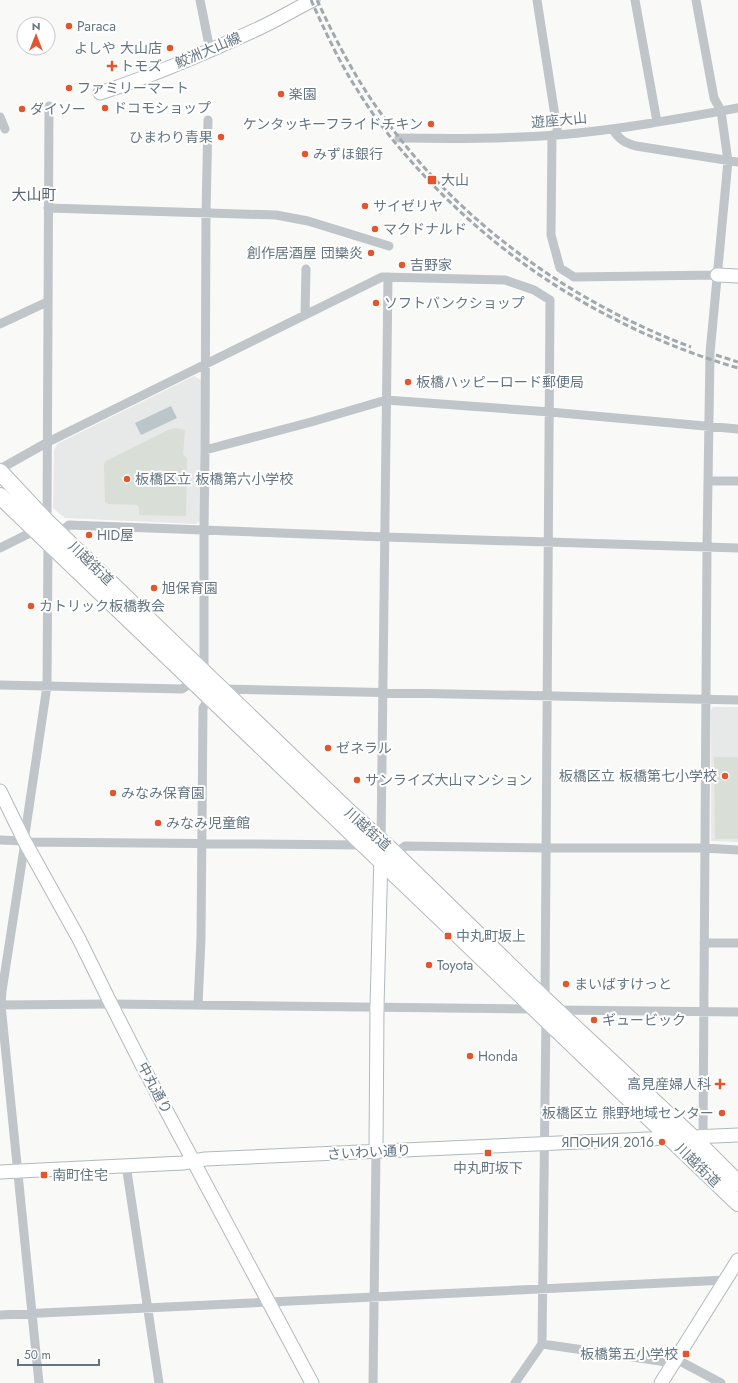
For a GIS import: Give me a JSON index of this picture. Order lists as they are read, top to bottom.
{
  "streets": {
    "highway": ["川越街道"],
    "street": [
      "鮫洲大山線",
      "遊座大山",
      "中丸通り",
      "さいわい通り"
    ]
  },
  "crossings": [
    ["川越街道", "さいわい通り"],
    ["中丸通り", "さいわい通り"]
  ],
  "districts": ["大山町"],
  "places": {
    "other": [
      "Paraca",
      "よしや 大山店",
      "ファミリーマート",
      "楽園",
      "ドコモショップ",
      "ダイソー",
      "ケンタッキーフライドチキン",
      "ひまわり青果",
      "みずほ銀行",
      "サイゼリヤ",
      "マクドナルド",
      "創作居酒屋 団欒炎",
      "吉野家",
      "ソフトバンクショップ",
      "板橋ハッピーロード郵便局",
      "板橋区立 板橋第六小学校",
      "HID屋",
      "旭保育園",
      "カトリック板橋教会",
      "ゼネラル",
      "板橋区立 板橋第七小学校",
      "サンライズ大山マンション",
      "みなみ保育園",
      "みなみ児童館",
      "Toyota",
      "まいばすけっと",
      "ギュービック",
      "Honda",
      "板橋区立 熊野地域センター",
      "ЯПОНИЯ 2016"
    ],
    "health": ["トモズ", "高見産婦人科"],
    "transit": [
      "大山",
      "中丸町坂上",
      "中丸町坂下",
      "南町住宅",
      "板橋第五小学校"
    ]
  },
  "scale_bar": "50 m",
  "north": "top"
}
